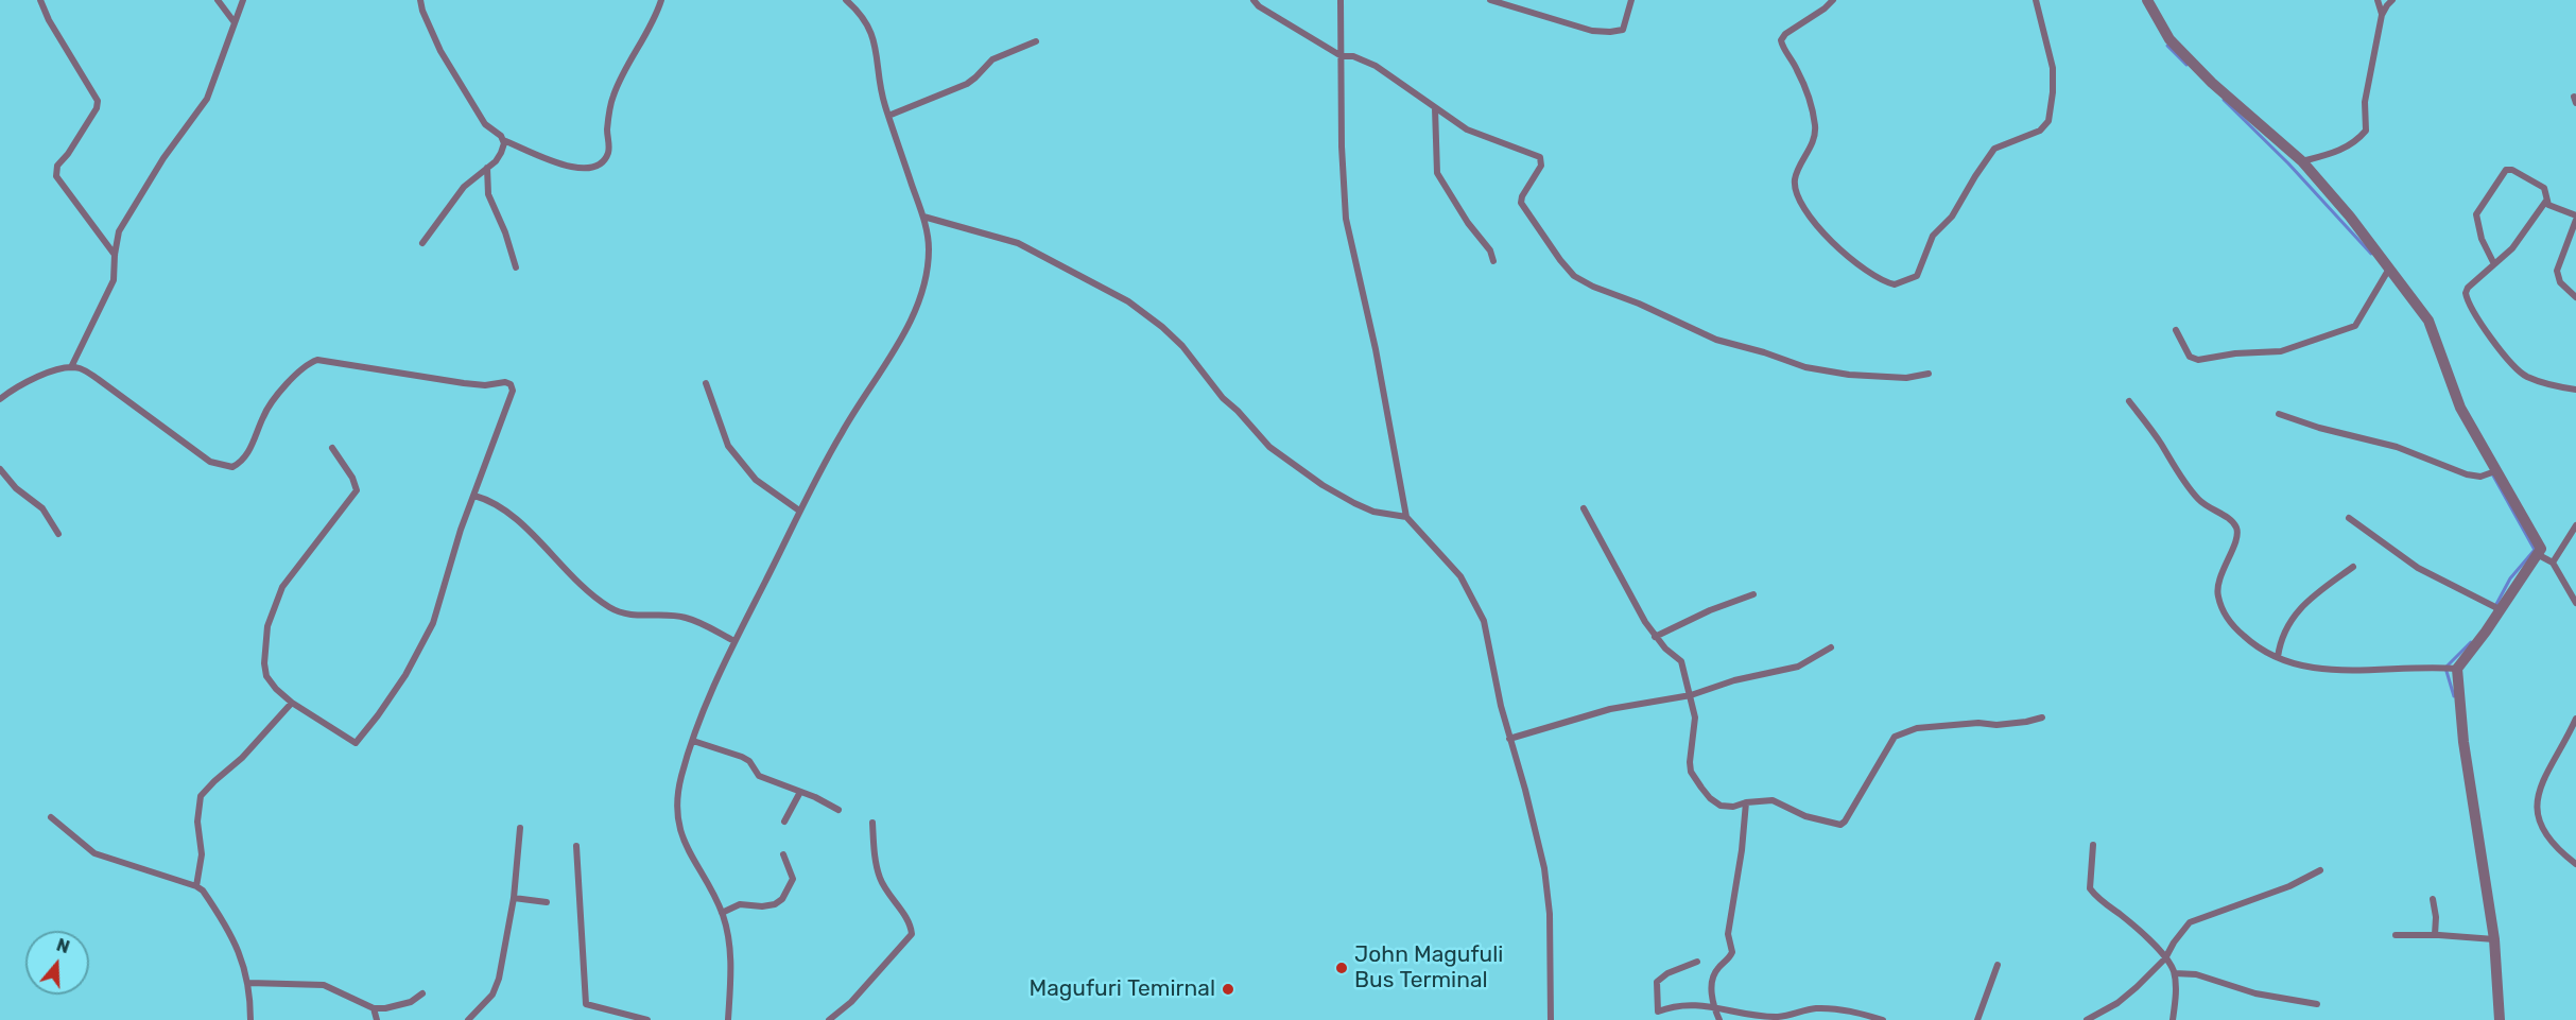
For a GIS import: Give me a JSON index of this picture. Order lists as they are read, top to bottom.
{
  "places": ["John Magufuli Bus Terminal", "Magufuri Temirnal"],
  "north": "top"
}
